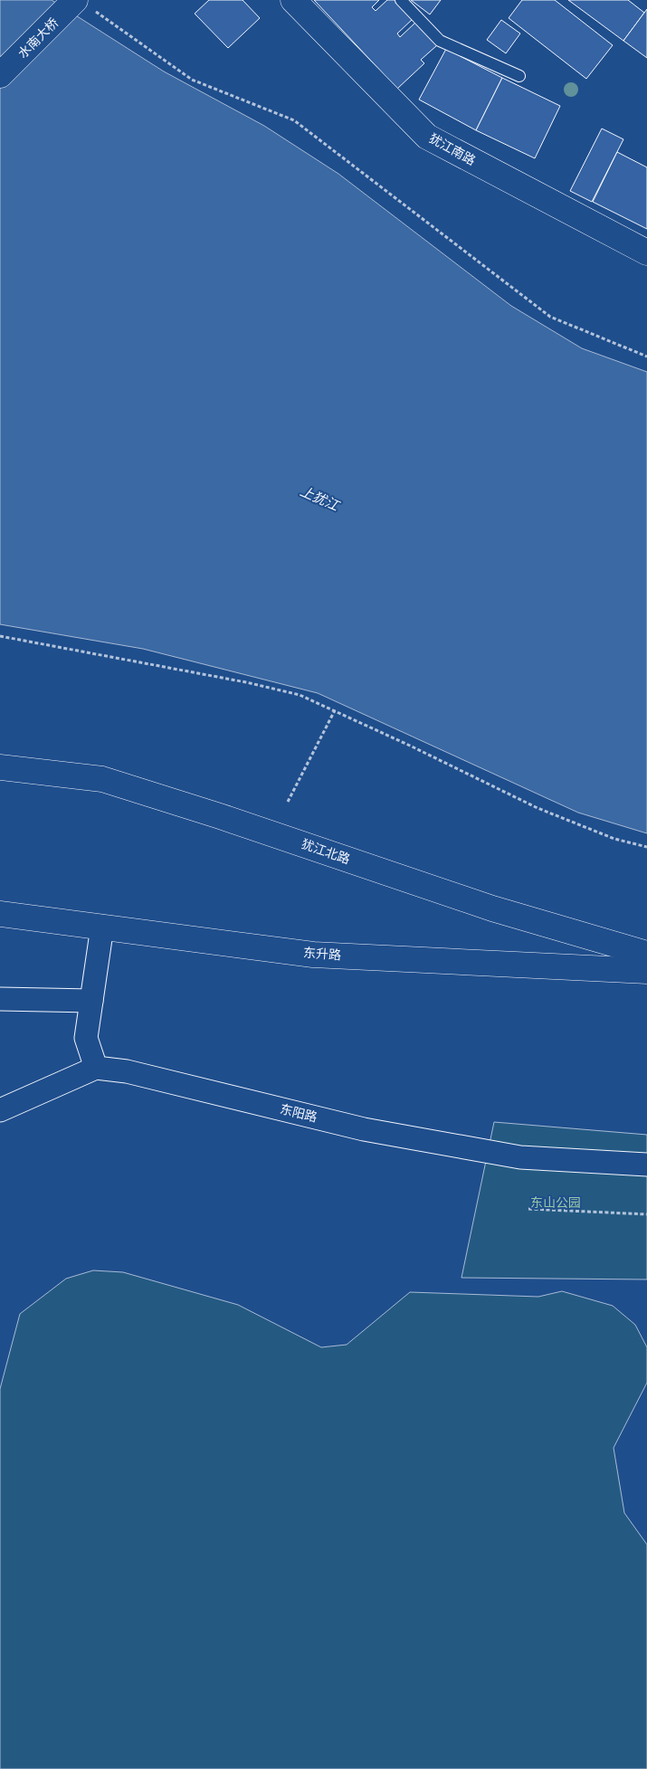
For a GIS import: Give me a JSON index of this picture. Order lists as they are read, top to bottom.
{
  "streets": {
    "street": [
      "水南大桥",
      "犹江南路",
      "犹江北路",
      "东升路",
      "东阳路"
    ]
  },
  "water": ["上犹江"],
  "parks": ["东山公园"]
}
